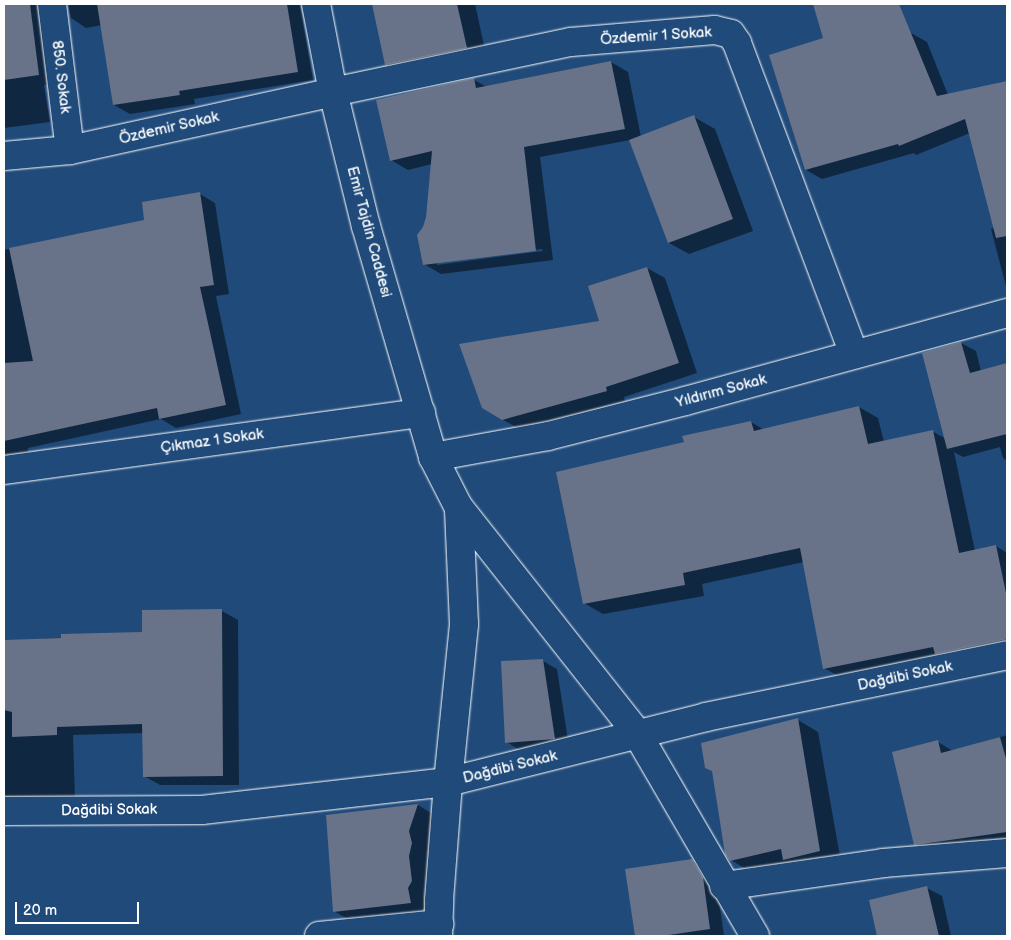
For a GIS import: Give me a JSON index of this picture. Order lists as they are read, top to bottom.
{
  "streets": {
    "street": [
      "Özdemir 1 Sokak",
      "850. Sokak",
      "Özdemir Sokak",
      "Emir Tajdin Caddesi",
      "Yıldırım Sokak",
      "Çıkmaz 1 Sokak",
      "Dağdibi Sokak"
    ]
  },
  "crossings": [
    ["Özdemir 1 Sokak", "Özdemir Sokak"],
    ["Özdemir 1 Sokak", "Emir Tajdin Caddesi"],
    ["Özdemir 1 Sokak", "Yıldırım Sokak"],
    ["850. Sokak", "Özdemir Sokak"],
    ["Özdemir Sokak", "Emir Tajdin Caddesi"],
    ["Emir Tajdin Caddesi", "Yıldırım Sokak"],
    ["Emir Tajdin Caddesi", "Çıkmaz 1 Sokak"]
  ],
  "scale_bar": "20 m"
}
